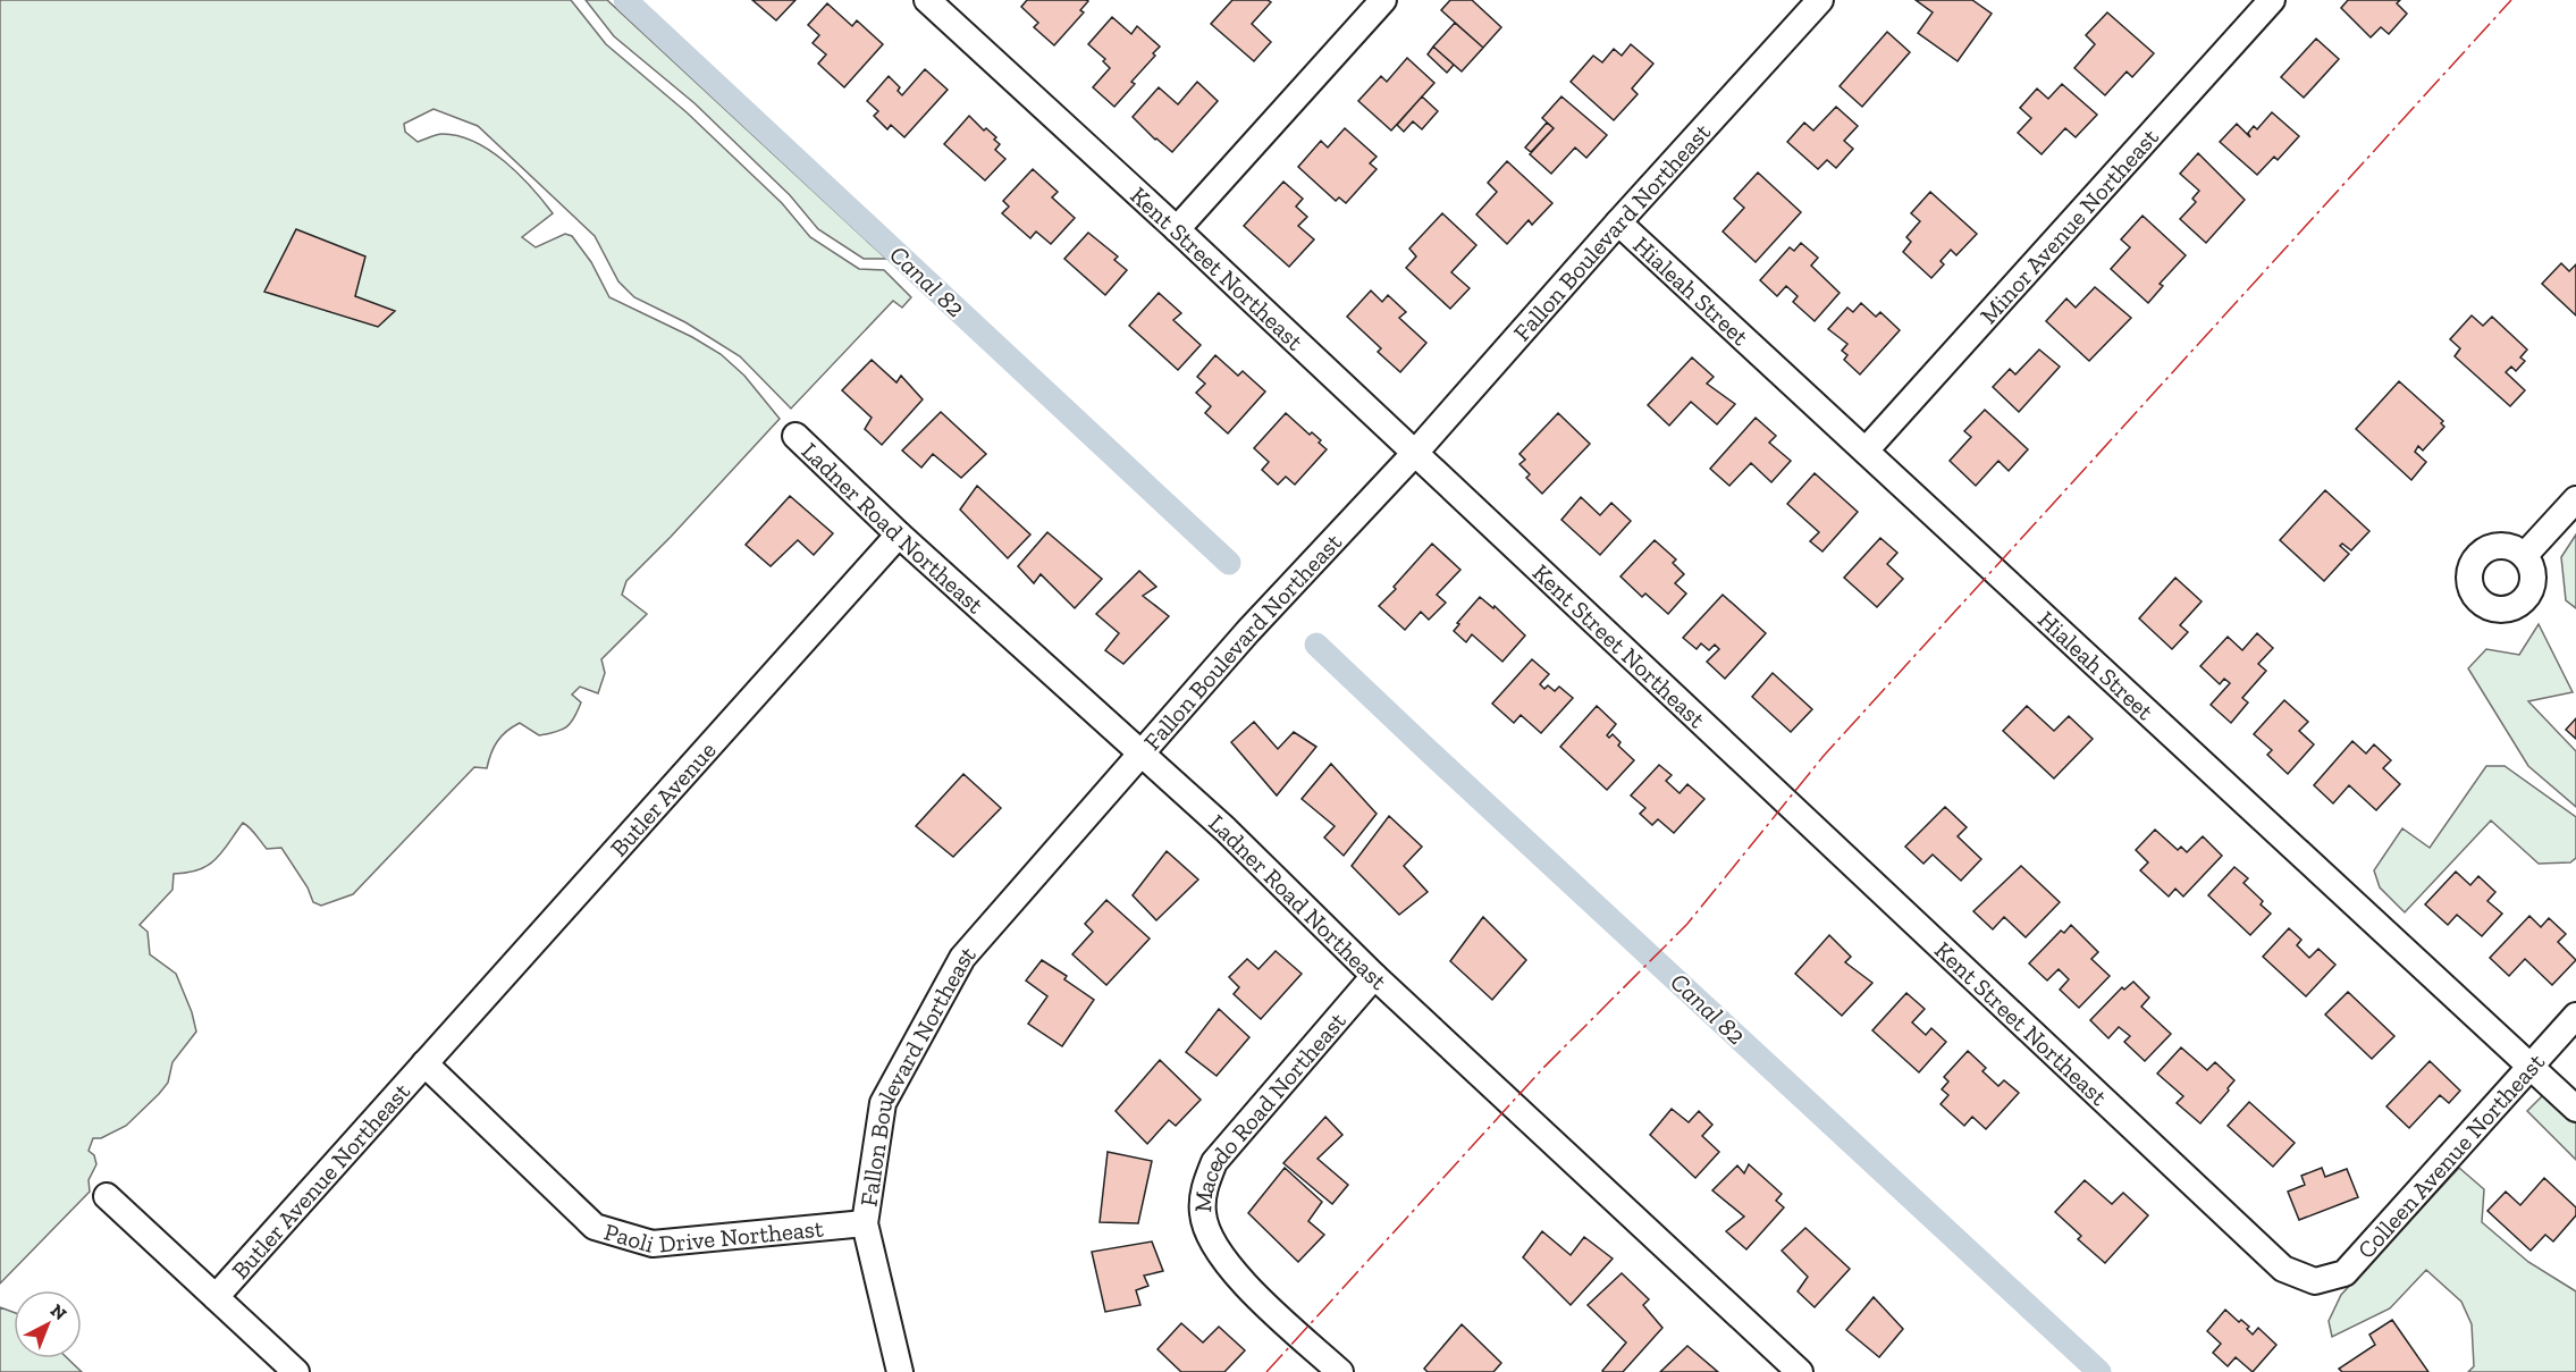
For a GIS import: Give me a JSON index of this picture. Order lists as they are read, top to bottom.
{
  "streets": {
    "street": [
      "Minor Avenue Northeast",
      "Fallon Boulevard Northeast",
      "Kent Street Northeast",
      "Hialeah Street",
      "Ladner Road Northeast",
      "Butler Avenue",
      "Macedo Road Northeast",
      "Colleen Avenue Northeast",
      "Butler Avenue Northeast",
      "Paoli Drive Northeast"
    ]
  },
  "crossings": [
    ["Minor Avenue Northeast", "Hialeah Street"],
    ["Fallon Boulevard Northeast", "Kent Street Northeast"],
    ["Fallon Boulevard Northeast", "Hialeah Street"],
    ["Fallon Boulevard Northeast", "Ladner Road Northeast"],
    ["Fallon Boulevard Northeast", "Paoli Drive Northeast"],
    ["Kent Street Northeast", "Colleen Avenue Northeast"],
    ["Hialeah Street", "Colleen Avenue Northeast"],
    ["Ladner Road Northeast", "Butler Avenue"],
    ["Ladner Road Northeast", "Macedo Road Northeast"],
    ["Butler Avenue", "Butler Avenue Northeast"],
    ["Butler Avenue", "Paoli Drive Northeast"],
    ["Butler Avenue Northeast", "Paoli Drive Northeast"]
  ],
  "water": ["Canal 82"],
  "north": "top right"
}
